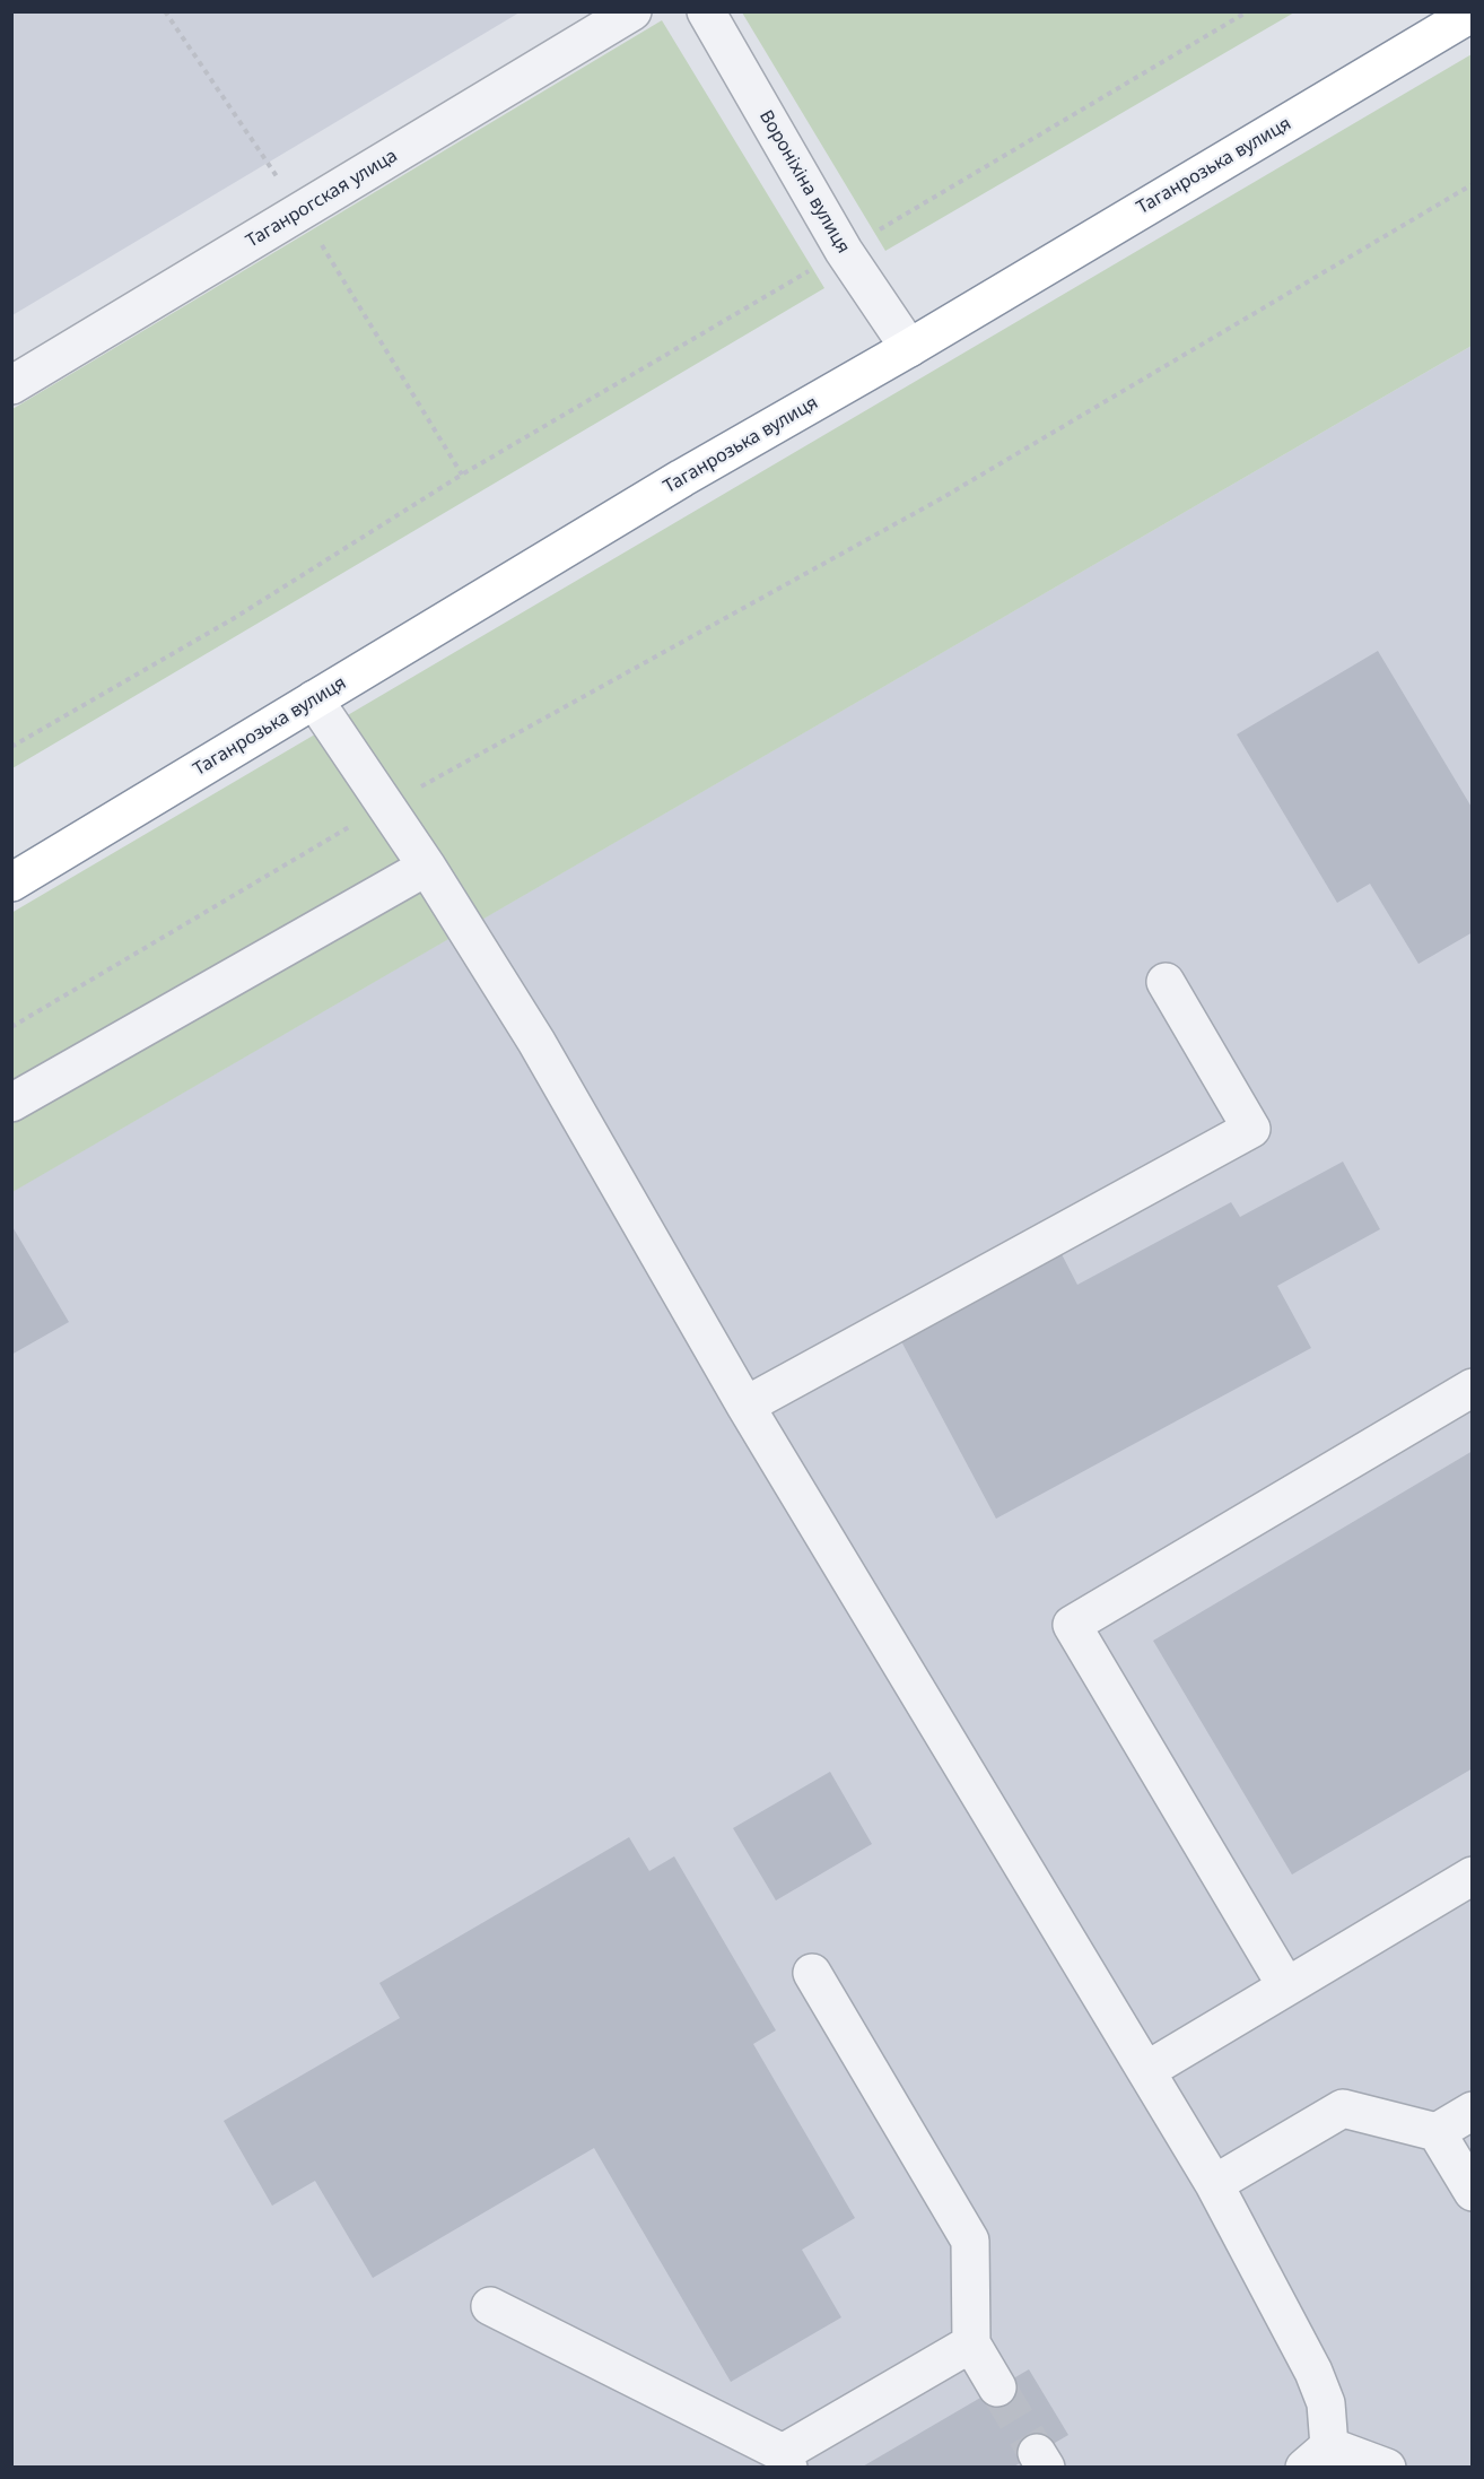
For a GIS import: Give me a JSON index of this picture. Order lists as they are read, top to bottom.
{
  "streets": {
    "highway": ["Таганрозька вулиця"],
    "street": ["Вороніхіна вулиця", "Таганрогская улица"]
  },
  "crossings": [
    ["Таганрозька вулиця", "Вороніхіна вулиця"]
  ]
}
